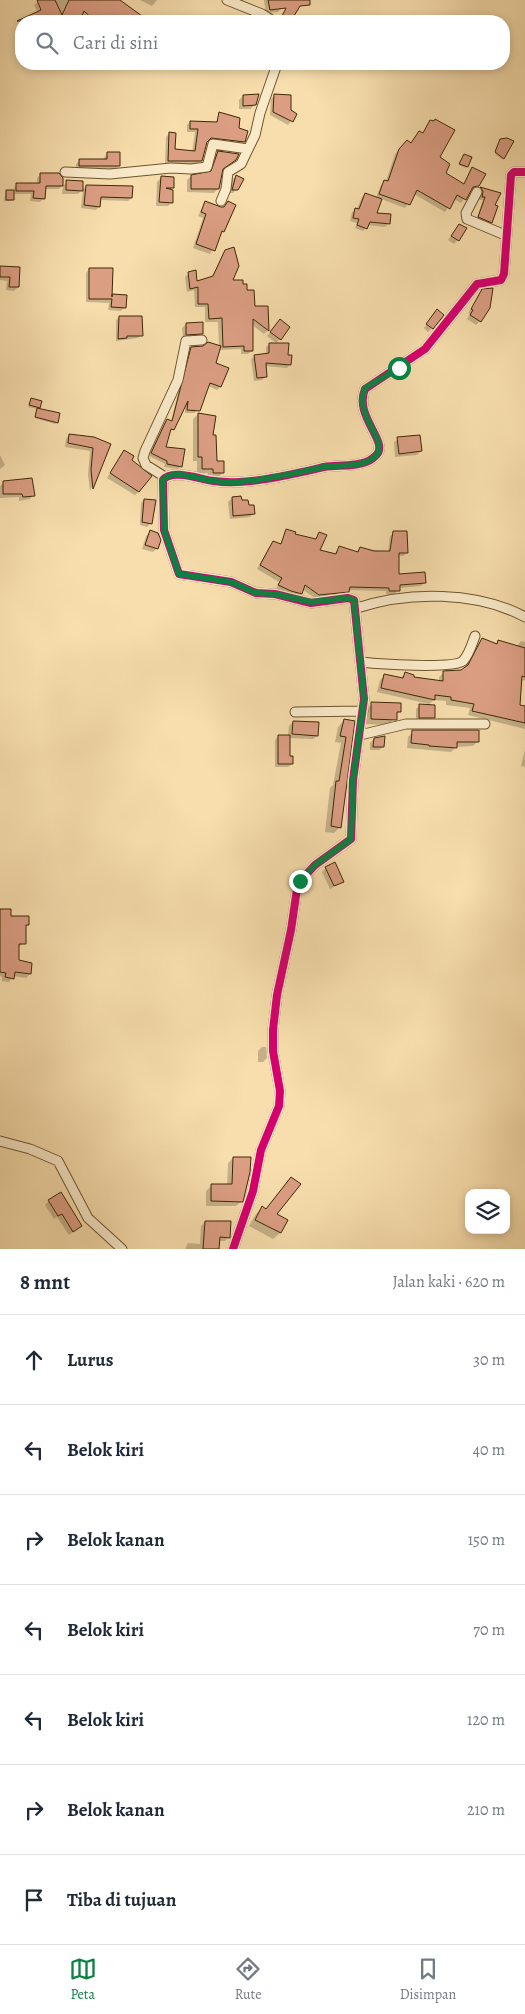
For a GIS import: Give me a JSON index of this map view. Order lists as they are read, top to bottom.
{
  "page": {
    "search": "Cari di sini",
    "heading": ["8 mnt", "Jalan kaki · 620 m"],
    "list": [
      ["Lurus", "30 m"],
      ["Belok kiri", "40 m"],
      ["Belok kanan", "150 m"],
      ["Belok kiri", "70 m"],
      ["Belok kiri", "120 m"],
      ["Belok kanan", "210 m"],
      "Tiba di tujuan"
    ],
    "nav": ["Peta", "Rute", "Disimpan"]
  }
}
